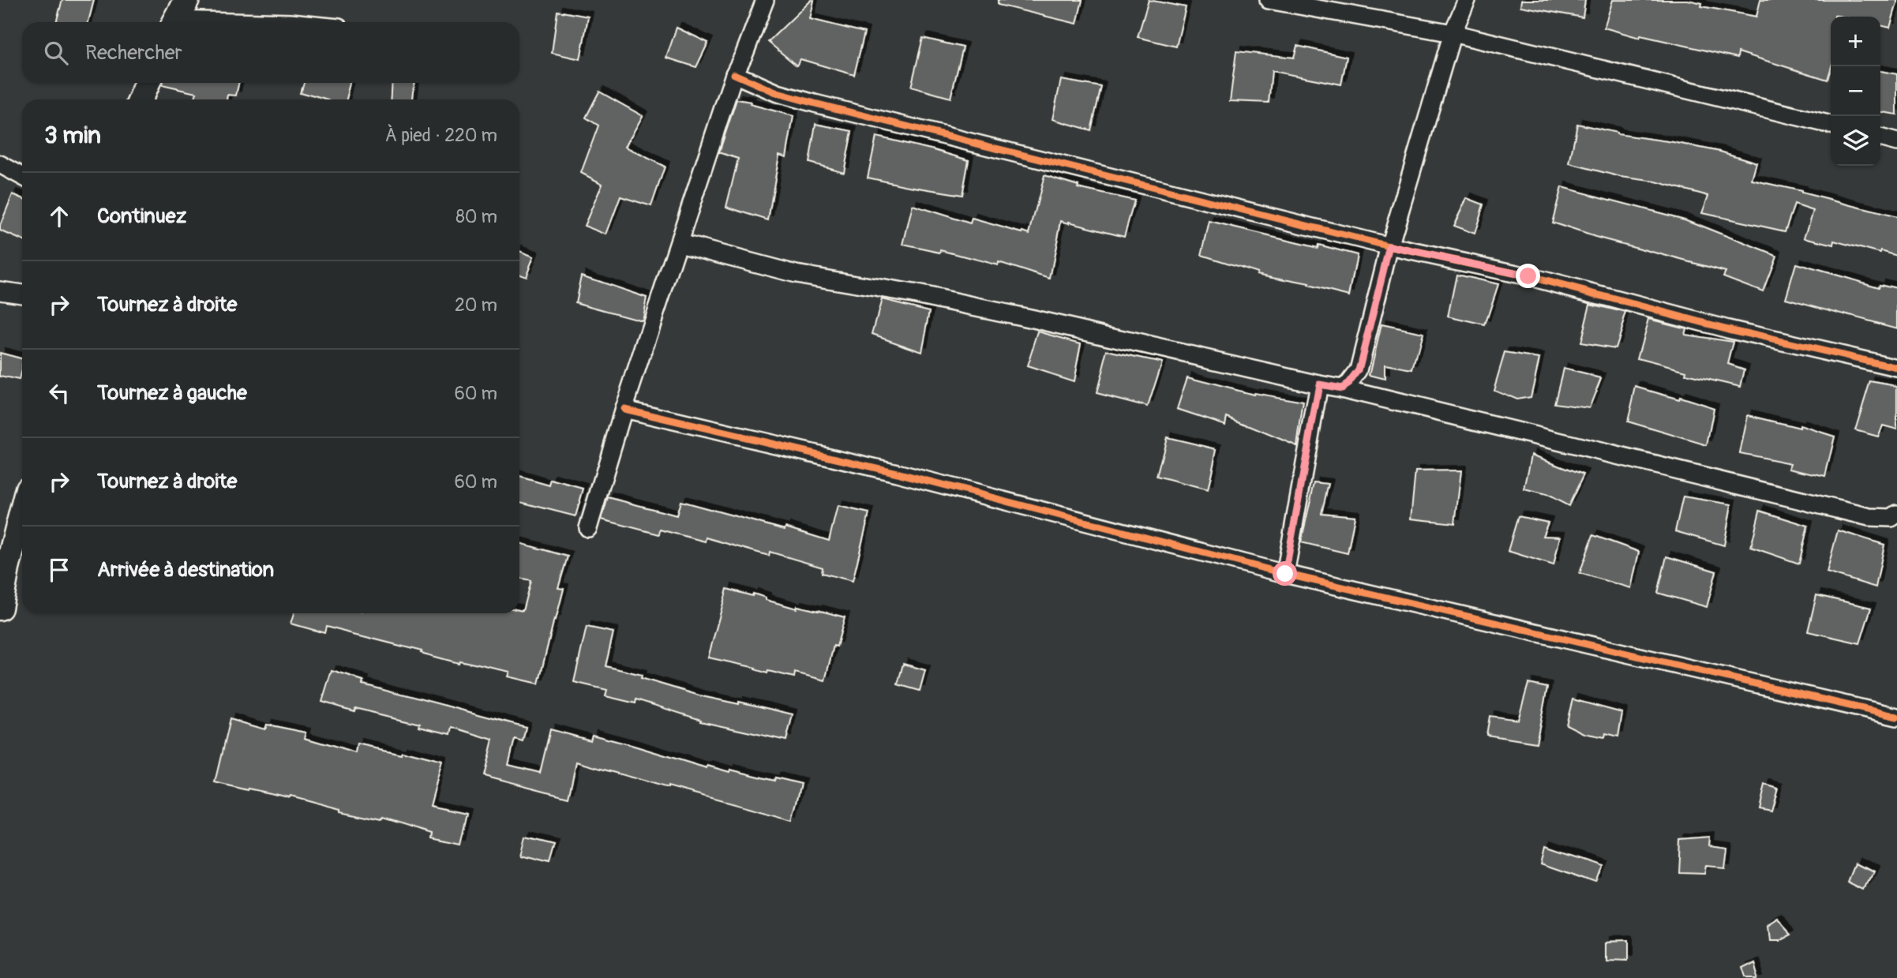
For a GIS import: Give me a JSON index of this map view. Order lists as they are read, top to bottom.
{
  "page": {
    "map_buttons": ["+", "−"],
    "search": "Rechercher",
    "heading": ["3 min", "À pied · 220 m"],
    "list": [
      ["Continuez", "80 m"],
      ["Tournez à droite", "20 m"],
      ["Tournez à gauche", "60 m"],
      ["Tournez à droite", "60 m"],
      "Arrivée à destination"
    ]
  }
}
